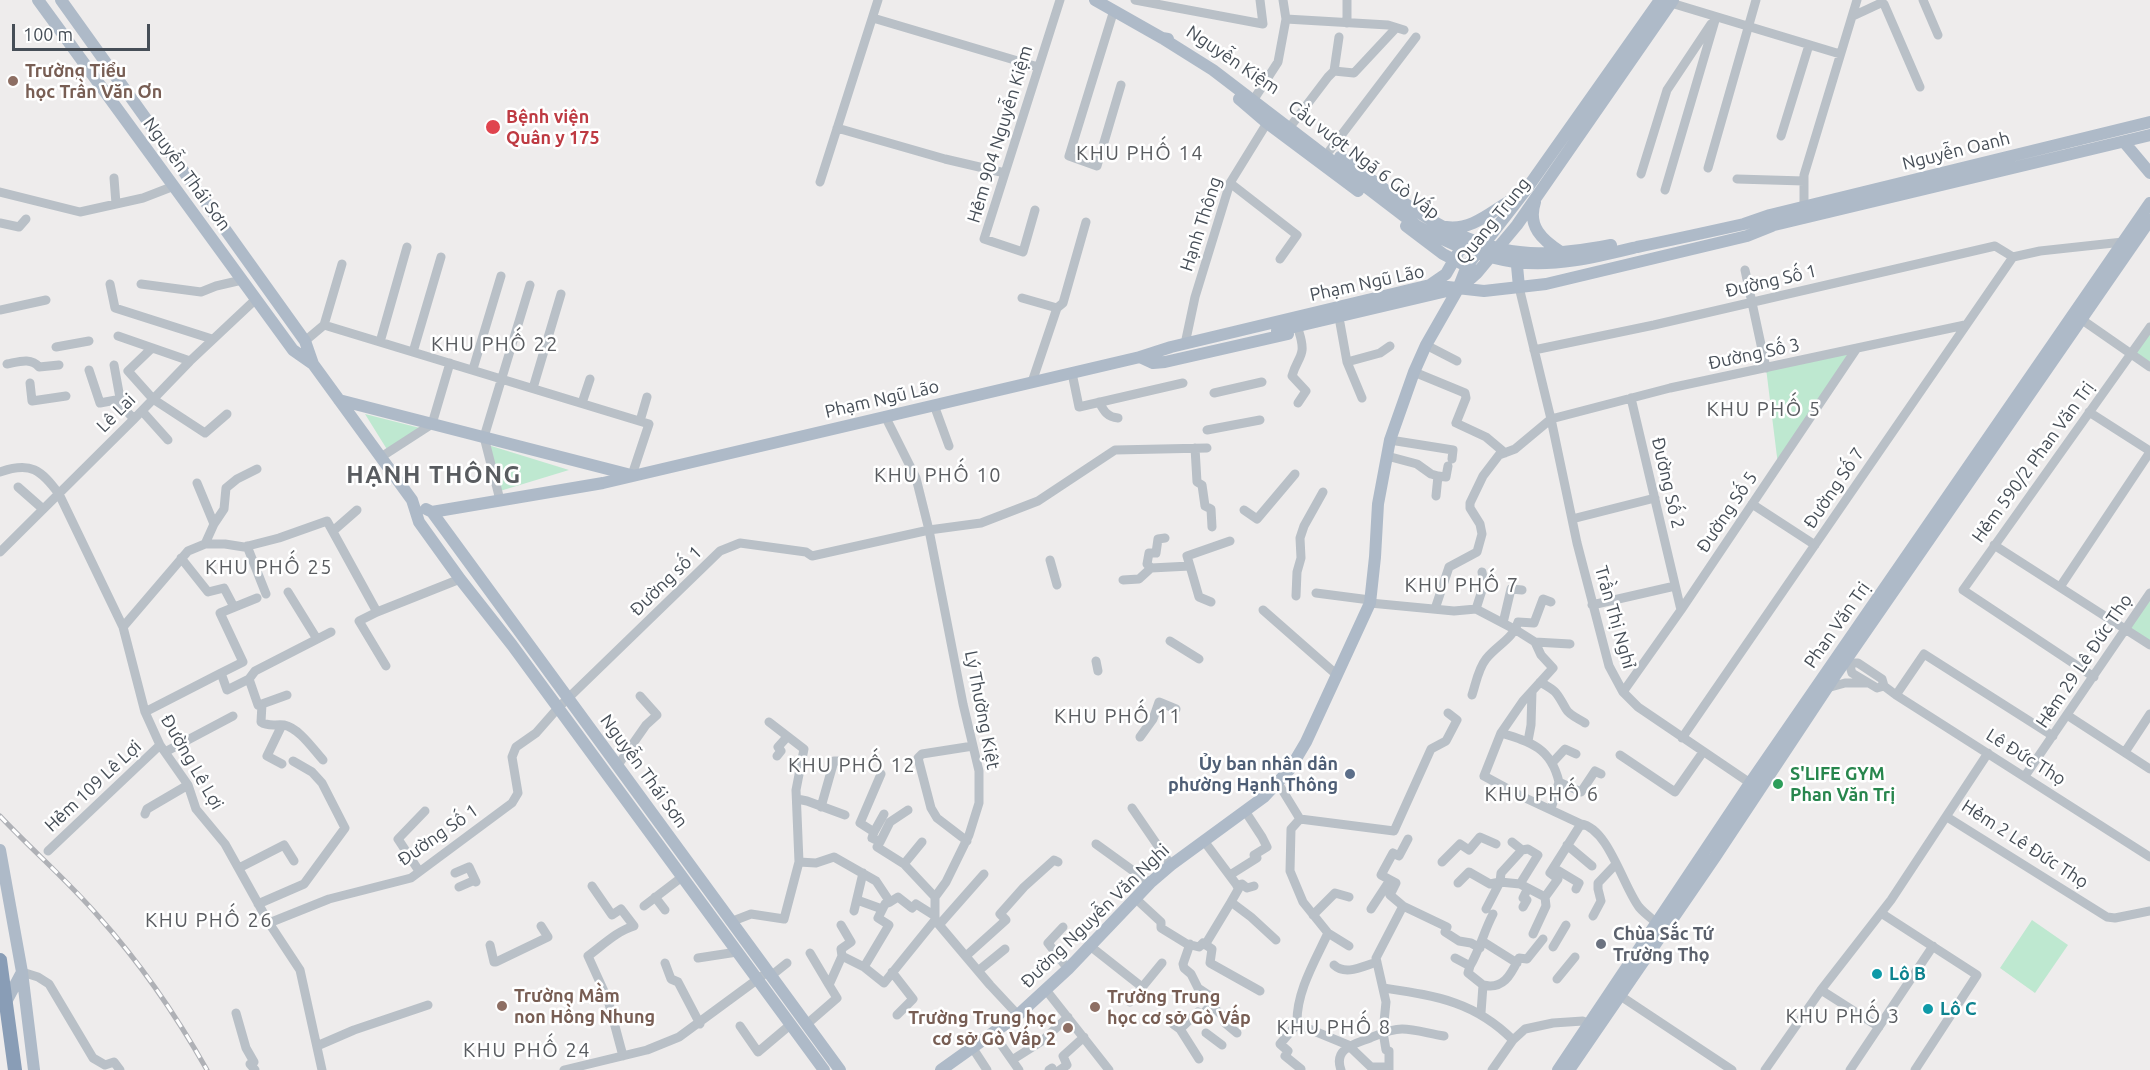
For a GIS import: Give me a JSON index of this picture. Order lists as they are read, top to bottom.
{
  "streets": {
    "main road": [
      "Nguyễn Kiệm",
      "Nguyễn Oanh",
      "Cầu vượt Ngã 6 Gò Vấp",
      "Nguyễn Thái Sơn",
      "Quang Trung",
      "Phạm Ngũ Lão",
      "Phan Văn Trị",
      "Đường Nguyễn Văn Nghi"
    ],
    "street": [
      "Hẻm 904 Nguyễn Kiệm",
      "Hạnh Thông",
      "Đường Số 1",
      "Đường Số 3",
      "Lê Lai",
      "Hẻm 590/2 Phan Văn Trị",
      "Đường Số 2",
      "Đường Số 7",
      "Đường Số 5",
      "Đường số 1",
      "Trần Thị Nghỉ",
      "Hẻm 29 Lê Đức Thọ",
      "Lý Thường Kiệt",
      "Lê Đức Thọ",
      "Đường Lê Lợi",
      "Hẻm 109 Lê Lợi",
      "Hẻm 2 Lê Đức Thọ"
    ]
  },
  "crossings": [
    ["Nguyễn Kiệm", "Nguyễn Oanh"],
    ["Nguyễn Kiệm", "Cầu vượt Ngã 6 Gò Vấp"],
    ["Nguyễn Kiệm", "Quang Trung"],
    ["Nguyễn Kiệm", "Hạnh Thông"],
    ["Nguyễn Oanh", "Cầu vượt Ngã 6 Gò Vấp"],
    ["Nguyễn Oanh", "Quang Trung"],
    ["Nguyễn Oanh", "Phạm Ngũ Lão"],
    ["Nguyễn Oanh", "Đường Nguyễn Văn Nghi"],
    ["Nguyễn Thái Sơn", "Đường Số 1"],
    ["Nguyễn Thái Sơn", "Phạm Ngũ Lão"],
    ["Nguyễn Thái Sơn", "Lê Lai"],
    ["Nguyễn Thái Sơn", "Đường số 1"],
    ["Quang Trung", "Phạm Ngũ Lão"],
    ["Quang Trung", "Đường Nguyễn Văn Nghi"],
    ["Hạnh Thông", "Phạm Ngũ Lão"],
    ["Đường Số 1", "Đường Số 7"],
    ["Đường Số 1", "Đường số 1"],
    ["Đường Số 1", "Trần Thị Nghỉ"],
    ["Đường Số 1", "Đường Lê Lợi"],
    ["Phạm Ngũ Lão", "Lý Thường Kiệt"],
    ["Phạm Ngũ Lão", "Đường Nguyễn Văn Nghi"],
    ["Đường Số 3", "Đường Số 2"],
    ["Đường Số 3", "Đường Số 7"],
    ["Đường Số 3", "Đường Số 5"],
    ["Đường Số 3", "Trần Thị Nghỉ"],
    ["Lê Lai", "Đường Lê Lợi"],
    ["Hẻm 590/2 Phan Văn Trị", "Hẻm 29 Lê Đức Thọ"],
    ["Đường Số 2", "Đường Số 5"],
    ["Đường Số 7", "Trần Thị Nghỉ"],
    ["Đường Số 5", "Trần Thị Nghỉ"],
    ["Đường số 1", "Lý Thường Kiệt"],
    ["Trần Thị Nghỉ", "Phan Văn Trị"],
    ["Phan Văn Trị", "Lê Đức Thọ"],
    ["Hẻm 29 Lê Đức Thọ", "Lê Đức Thọ"],
    ["Lê Đức Thọ", "Hẻm 2 Lê Đức Thọ"],
    ["Đường Lê Lợi", "Hẻm 109 Lê Lợi"]
  ],
  "districts": [
    "KHU PHỐ 14",
    "KHU PHỐ 22",
    "KHU PHỐ 5",
    "HẠNH THÔNG",
    "KHU PHỐ 10",
    "KHU PHỐ 25",
    "KHU PHỐ 7",
    "KHU PHỐ 11",
    "KHU PHỐ 12",
    "KHU PHỐ 6",
    "KHU PHỐ 26",
    "KHU PHỐ 3",
    "KHU PHỐ 8",
    "KHU PHỐ 24"
  ],
  "places": [
    "Trường Tiểu học Trần Văn Ơn",
    "Bệnh viện Quân y 175",
    "Ủy ban nhân dân phường Hạnh Thông",
    "S'LIFE GYM Phan Văn Trị",
    "Chùa Sắc Tứ Trường Thọ",
    "Lô B",
    "Trường Mầm non Hồng Nhung",
    "Trường Trung học cơ sở Gò Vấp",
    "Lô C",
    "Trường Trung học cơ sở Gò Vấp 2"
  ],
  "scale_bar": "100 m"
}
